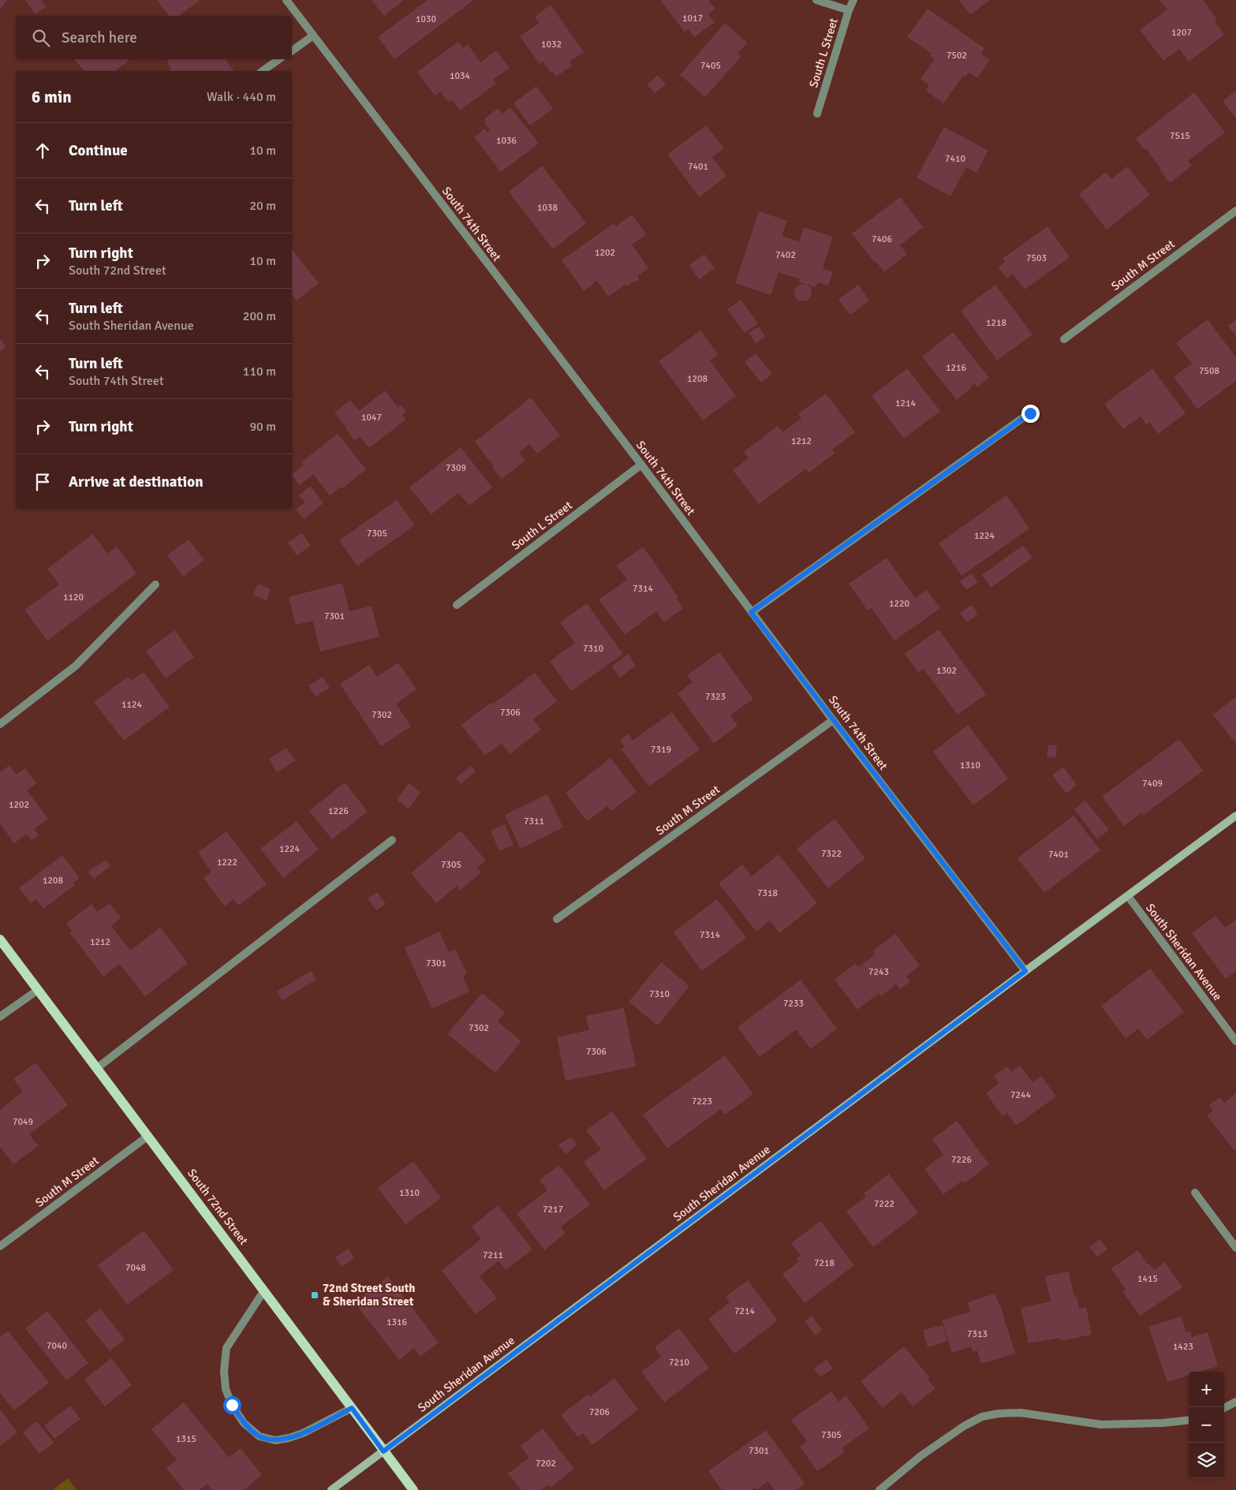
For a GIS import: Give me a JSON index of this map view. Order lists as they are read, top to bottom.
{
  "streets": {
    "main road": ["South 72nd Street"],
    "street": [
      "South L Street",
      "South 74th Street",
      "South M Street",
      "South Sheridan Avenue"
    ]
  },
  "crossings": [
    ["South L Street", "South 74th Street"],
    ["South 74th Street", "South M Street"],
    ["South 74th Street", "South Sheridan Avenue"],
    ["South M Street", "South 72nd Street"],
    ["South Sheridan Avenue", "South 72nd Street"]
  ],
  "places": {
    "transit": ["72nd Street South & Sheridan Street"]
  },
  "house_numbers": [
    "1017",
    "1030",
    "1207",
    "1032",
    "7502",
    "7405",
    "1034",
    "7515",
    "1036",
    "7410",
    "7401",
    "1038",
    "7406",
    "1202",
    "7402",
    "7503",
    "1218",
    "1216",
    "7508",
    "1208",
    "1214",
    "1047",
    "1212",
    "7309",
    "7305",
    "1224",
    "7314",
    "1120",
    "1220",
    "7301",
    "7310",
    "1302",
    "7323",
    "1124",
    "7306",
    "7302",
    "7319",
    "1310",
    "7409",
    "1202",
    "1226",
    "7311",
    "1224",
    "7322",
    "7401",
    "1222",
    "7305",
    "1208",
    "7318",
    "7314",
    "1212",
    "7301",
    "7243",
    "7310",
    "7233",
    "7302",
    "7306",
    "7244",
    "7223",
    "7049",
    "7226",
    "1310",
    "7222",
    "7217",
    "7211",
    "7218",
    "7048",
    "1415",
    "7214",
    "1316",
    "7313",
    "7040",
    "1423",
    "7210",
    "7206",
    "7305",
    "1315",
    "7301",
    "7202"
  ],
  "page": {
    "search": "Search here",
    "heading": ["6 min", "Walk · 440 m"],
    "list": [
      ["Continue", "10 m"],
      ["Turn left", "20 m"],
      ["Turn right", "South 72nd Street", "10 m"],
      ["Turn left", "South Sheridan Avenue", "200 m"],
      ["Turn left", "South 74th Street", "110 m"],
      ["Turn right", "90 m"],
      "Arrive at destination"
    ],
    "map_buttons": ["+", "−"]
  }
}
